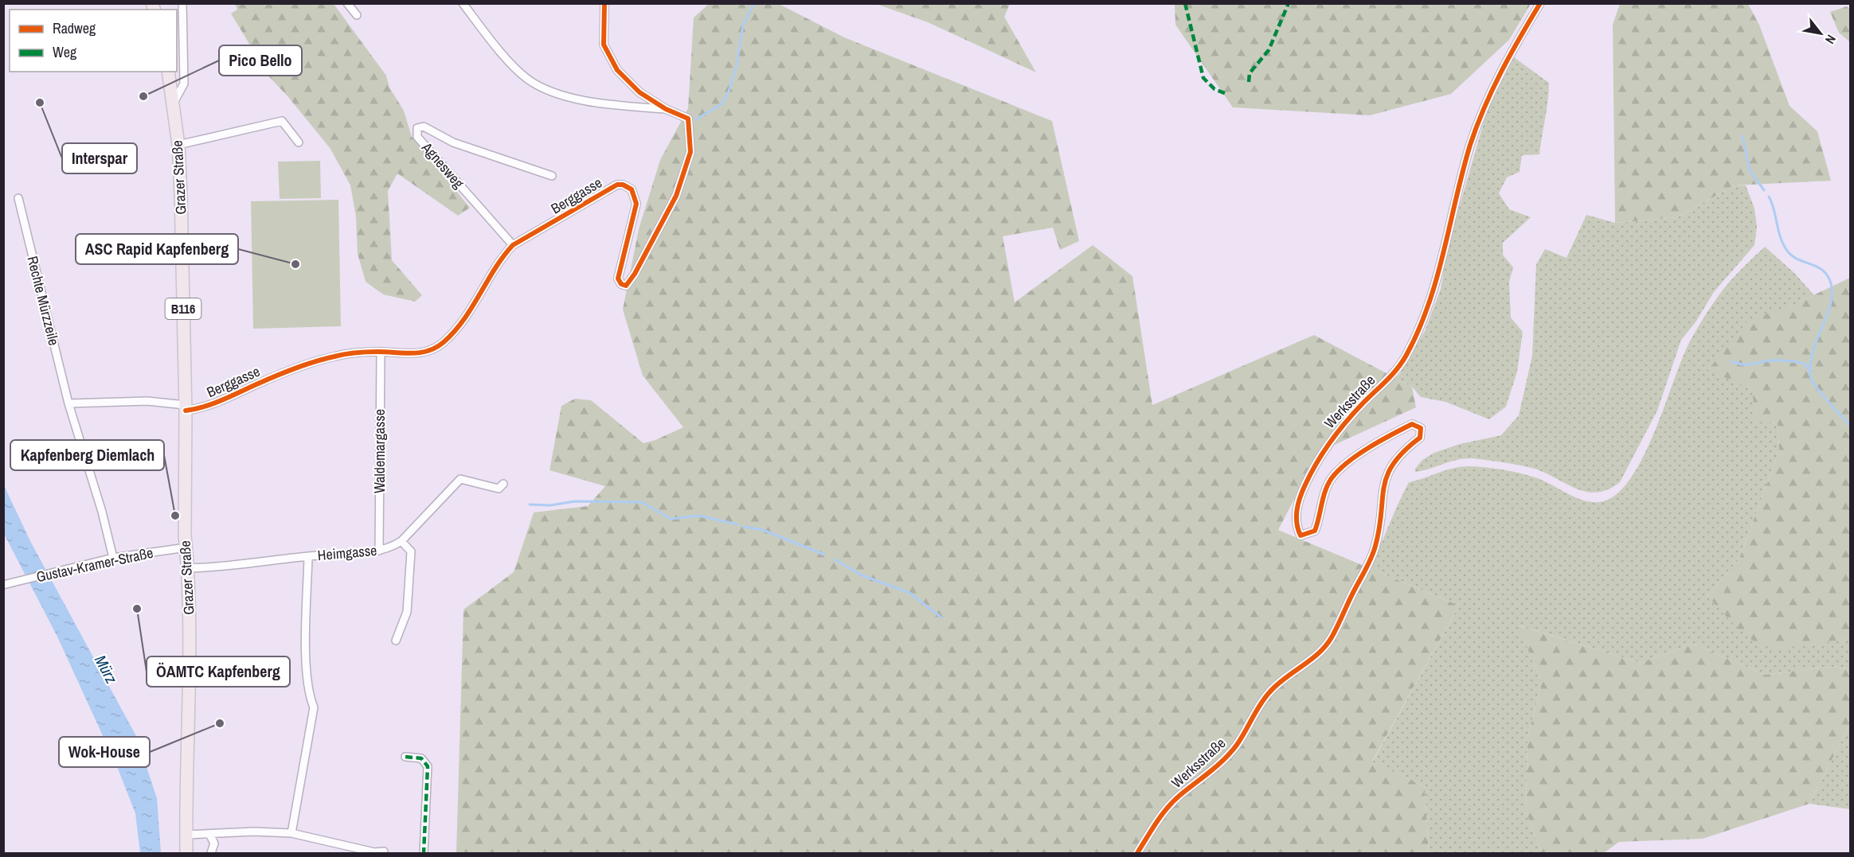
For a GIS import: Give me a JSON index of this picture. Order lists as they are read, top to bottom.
{
  "streets": {
    "main road": ["Grazer Straße", "B116"],
    "street": [
      "Agnesweg",
      "Berggasse",
      "Rechte Mürzzeile",
      "Werksstraße",
      "Waldemargasse",
      "Heimgasse",
      "Gustav-Kramer-Straße"
    ]
  },
  "crossings": [
    ["Agnesweg", "Berggasse"],
    ["Grazer Straße", "Berggasse"],
    ["Grazer Straße", "Heimgasse"],
    ["Grazer Straße", "Gustav-Kramer-Straße"],
    ["Berggasse", "Waldemargasse"],
    ["Rechte Mürzzeile", "Gustav-Kramer-Straße"],
    ["Waldemargasse", "Heimgasse"]
  ],
  "water": ["Mürz"],
  "places": [
    "Pico Bello",
    "Interspar",
    "ASC Rapid Kapfenberg",
    "Kapfenberg Diemlach",
    "ÖAMTC Kapfenberg",
    "Wok-House"
  ],
  "legend": ["Radweg", "Weg"],
  "north": "bottom right"
}
